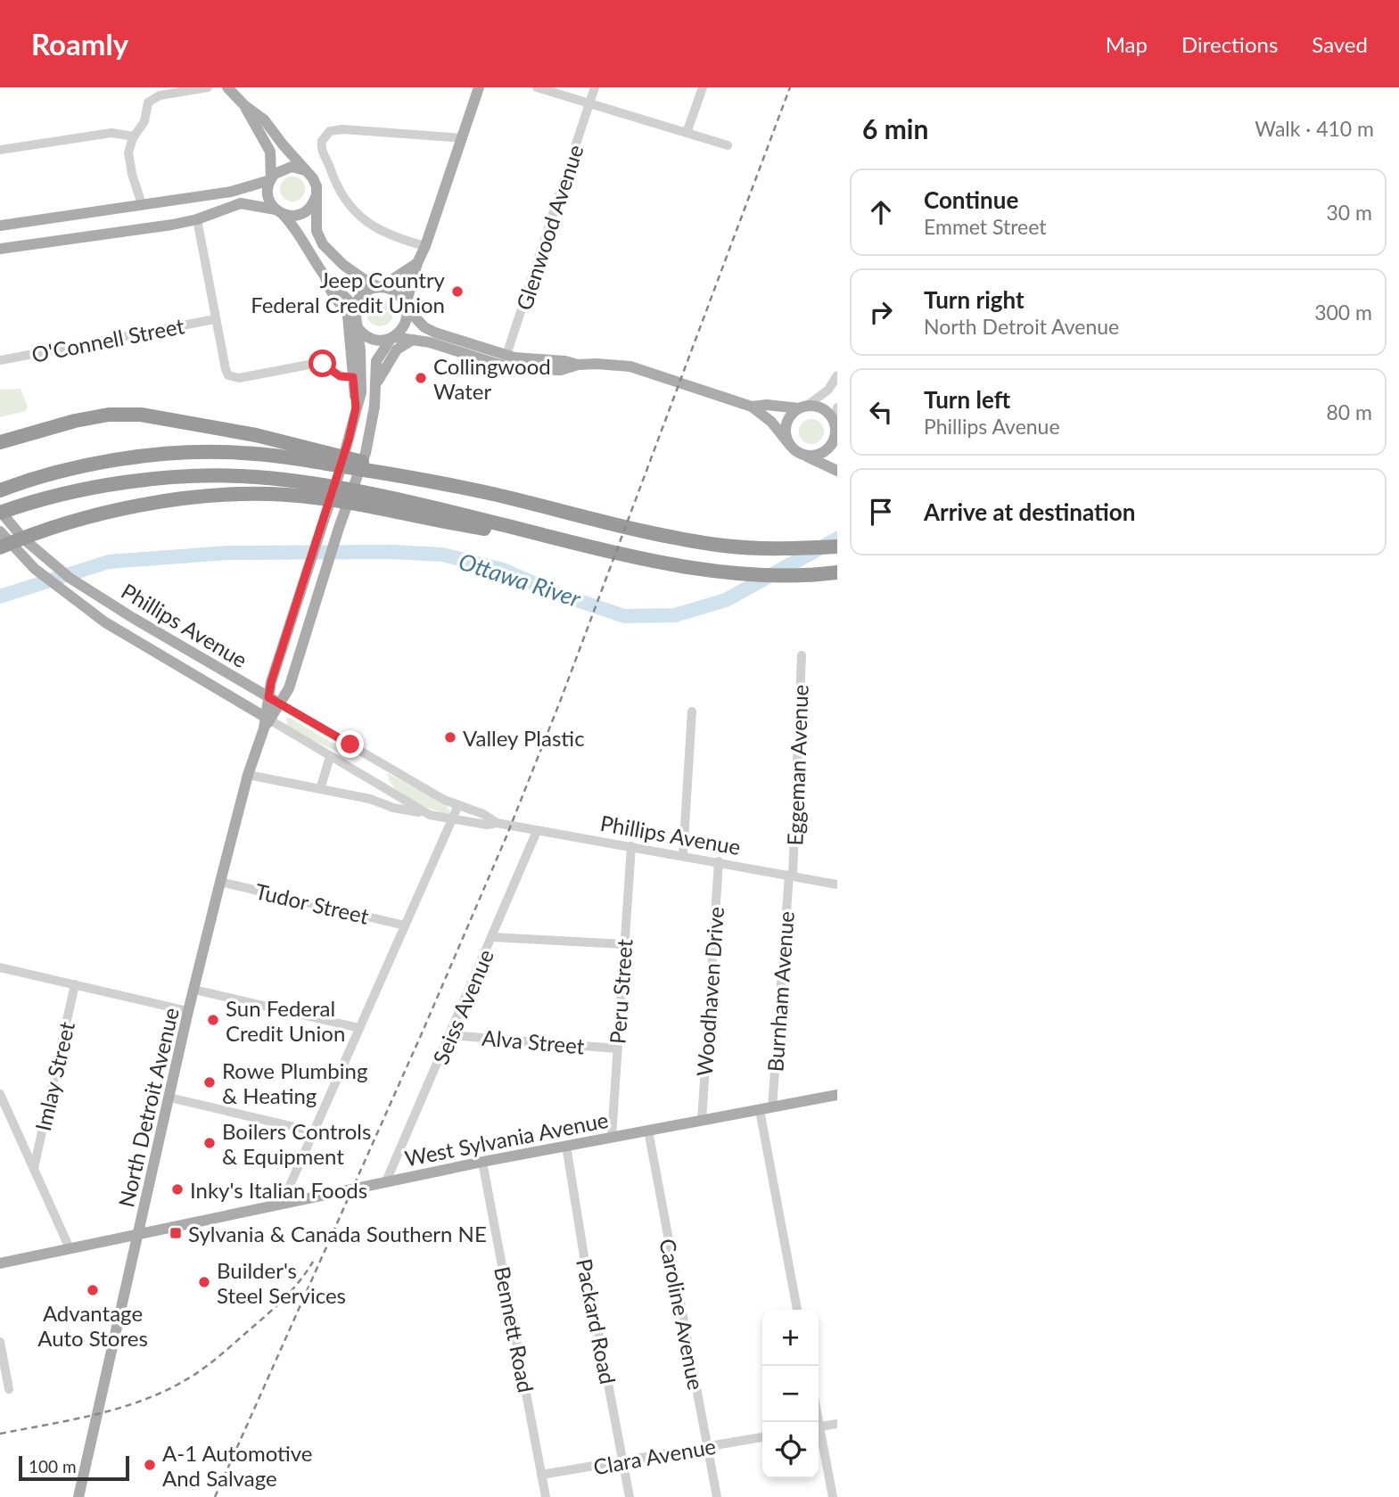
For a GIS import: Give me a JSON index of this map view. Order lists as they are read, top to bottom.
{
  "streets": {
    "main road": ["Phillips Avenue", "North Detroit Avenue", "West Sylvania Avenue"],
    "street": [
      "Glenwood Avenue",
      "O'Connell Street",
      "Eggeman Avenue",
      "Tudor Street",
      "Peru Street",
      "Woodhaven Drive",
      "Burnham Avenue",
      "Seiss Avenue",
      "Alva Street",
      "Imlay Street",
      "Caroline Avenue",
      "Packard Road",
      "Bennett Road",
      "Clara Avenue"
    ]
  },
  "crossings": [
    ["Phillips Avenue", "Eggeman Avenue"],
    ["Phillips Avenue", "Peru Street"],
    ["Phillips Avenue", "Woodhaven Drive"],
    ["Phillips Avenue", "Burnham Avenue"],
    ["Phillips Avenue", "Seiss Avenue"],
    ["Phillips Avenue", "North Detroit Avenue"],
    ["Eggeman Avenue", "Burnham Avenue"],
    ["Tudor Street", "North Detroit Avenue"],
    ["Peru Street", "Alva Street"],
    ["Peru Street", "West Sylvania Avenue"],
    ["Woodhaven Drive", "West Sylvania Avenue"],
    ["Burnham Avenue", "West Sylvania Avenue"],
    ["Seiss Avenue", "Alva Street"],
    ["Seiss Avenue", "West Sylvania Avenue"],
    ["North Detroit Avenue", "West Sylvania Avenue"],
    ["West Sylvania Avenue", "Caroline Avenue"],
    ["West Sylvania Avenue", "Packard Road"],
    ["West Sylvania Avenue", "Bennett Road"],
    ["Caroline Avenue", "Clara Avenue"],
    ["Packard Road", "Clara Avenue"],
    ["Bennett Road", "Clara Avenue"]
  ],
  "water": ["Ottawa River"],
  "places": {
    "other": [
      "Jeep Country Federal Credit Union",
      "Collingwood Water",
      "Valley Plastic",
      "Sun Federal Credit Union",
      "Rowe Plumbing & Heating",
      "Boilers Controls & Equipment",
      "Inky's Italian Foods",
      "Builder's Steel Services",
      "Advantage Auto Stores",
      "A-1 Automotive And Salvage"
    ],
    "transit": ["Sylvania & Canada Southern NE"]
  },
  "scale_bar": "100 m",
  "page": {
    "header": "Roamly",
    "nav": ["Map", "Directions", "Saved"],
    "heading": ["6 min", "Walk · 410 m"],
    "list": [
      ["Continue", "Emmet Street", "30 m"],
      ["Turn right", "North Detroit Avenue", "300 m"],
      ["Turn left", "Phillips Avenue", "80 m"],
      "Arrive at destination"
    ],
    "map_buttons": ["+", "−"],
    "scale": "100 m"
  }
}
